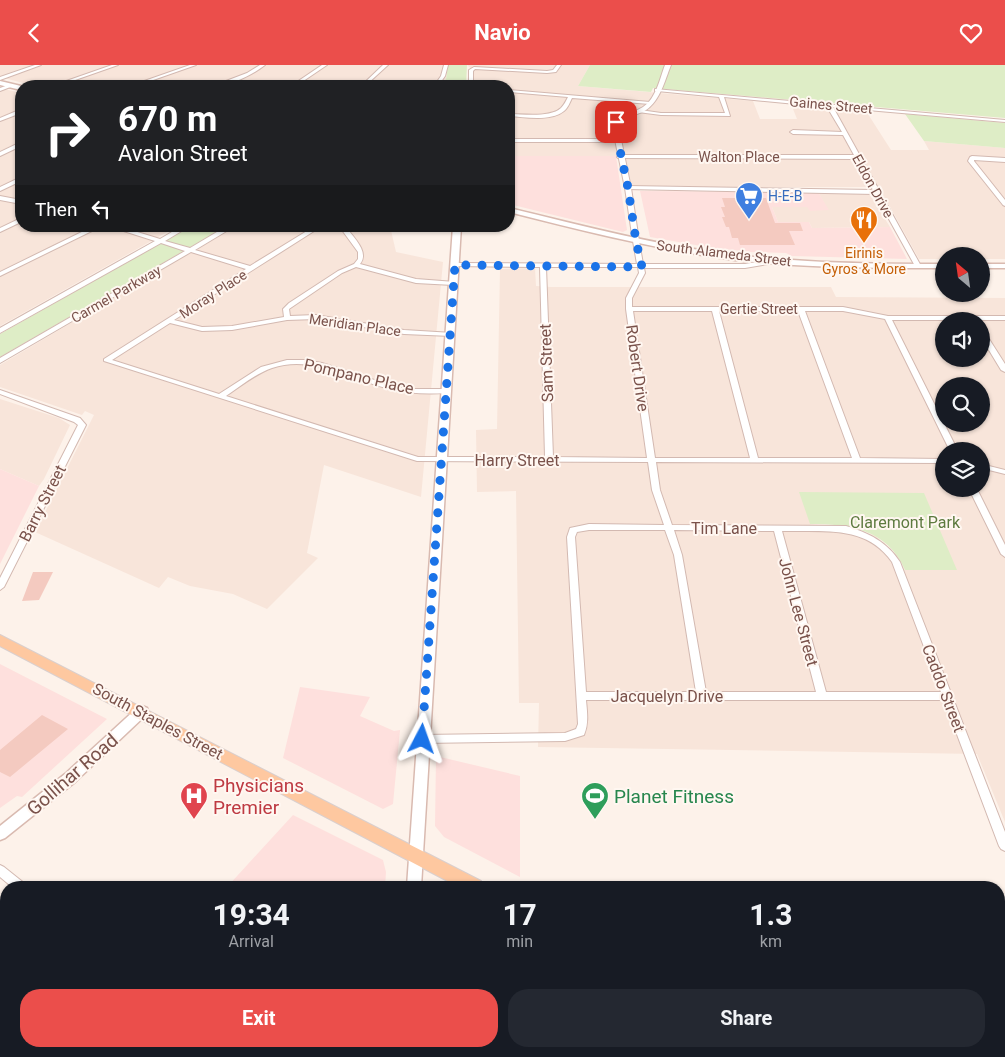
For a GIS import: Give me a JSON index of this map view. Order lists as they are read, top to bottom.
{
  "streets": {
    "main road": ["South Alameda Street", "South Staples Street", "Gollihar Road"],
    "street": [
      "Gaines Street",
      "Walton Place",
      "Eldon Drive",
      "Carmel Parkway",
      "Moray Place",
      "Gertie Street",
      "Meridian Place",
      "Sam Street",
      "Robert Drive",
      "Pompano Place",
      "Harry Street",
      "Barry Street",
      "Tim Lane",
      "John Lee Street",
      "Caddo Street",
      "Jacquelyn Drive"
    ]
  },
  "crossings": [
    ["Gaines Street", "Eldon Drive"],
    ["Walton Place", "Eldon Drive"],
    ["Eldon Drive", "South Alameda Street"],
    ["Moray Place", "Meridian Place"],
    ["Moray Place", "Harry Street"],
    ["Gertie Street", "Robert Drive"],
    ["Sam Street", "Harry Street"],
    ["Robert Drive", "Harry Street"],
    ["Robert Drive", "Tim Lane"],
    ["Robert Drive", "Jacquelyn Drive"],
    ["Pompano Place", "Harry Street"],
    ["Tim Lane", "John Lee Street"],
    ["Tim Lane", "Caddo Street"],
    ["Tim Lane", "Jacquelyn Drive"],
    ["John Lee Street", "Jacquelyn Drive"],
    ["Caddo Street", "Jacquelyn Drive"],
    ["South Staples Street", "Gollihar Road"]
  ],
  "parks": ["Claremont Park"],
  "places": {
    "supermarket": ["H-E-B"],
    "restaurant": ["Eirinis Gyros & More"],
    "hospital": ["Physicians Premier"],
    "sports": ["Planet Fitness"]
  },
  "north": "top left",
  "page": {
    "header": "Navio",
    "turn": ["670 m", "Avalon Street"],
    "then": "Then",
    "eta": [
      "19:34",
      "Arrival",
      "17",
      "min",
      "1.3",
      "km"
    ],
    "buttons": ["Exit", "Share"]
  }
}
